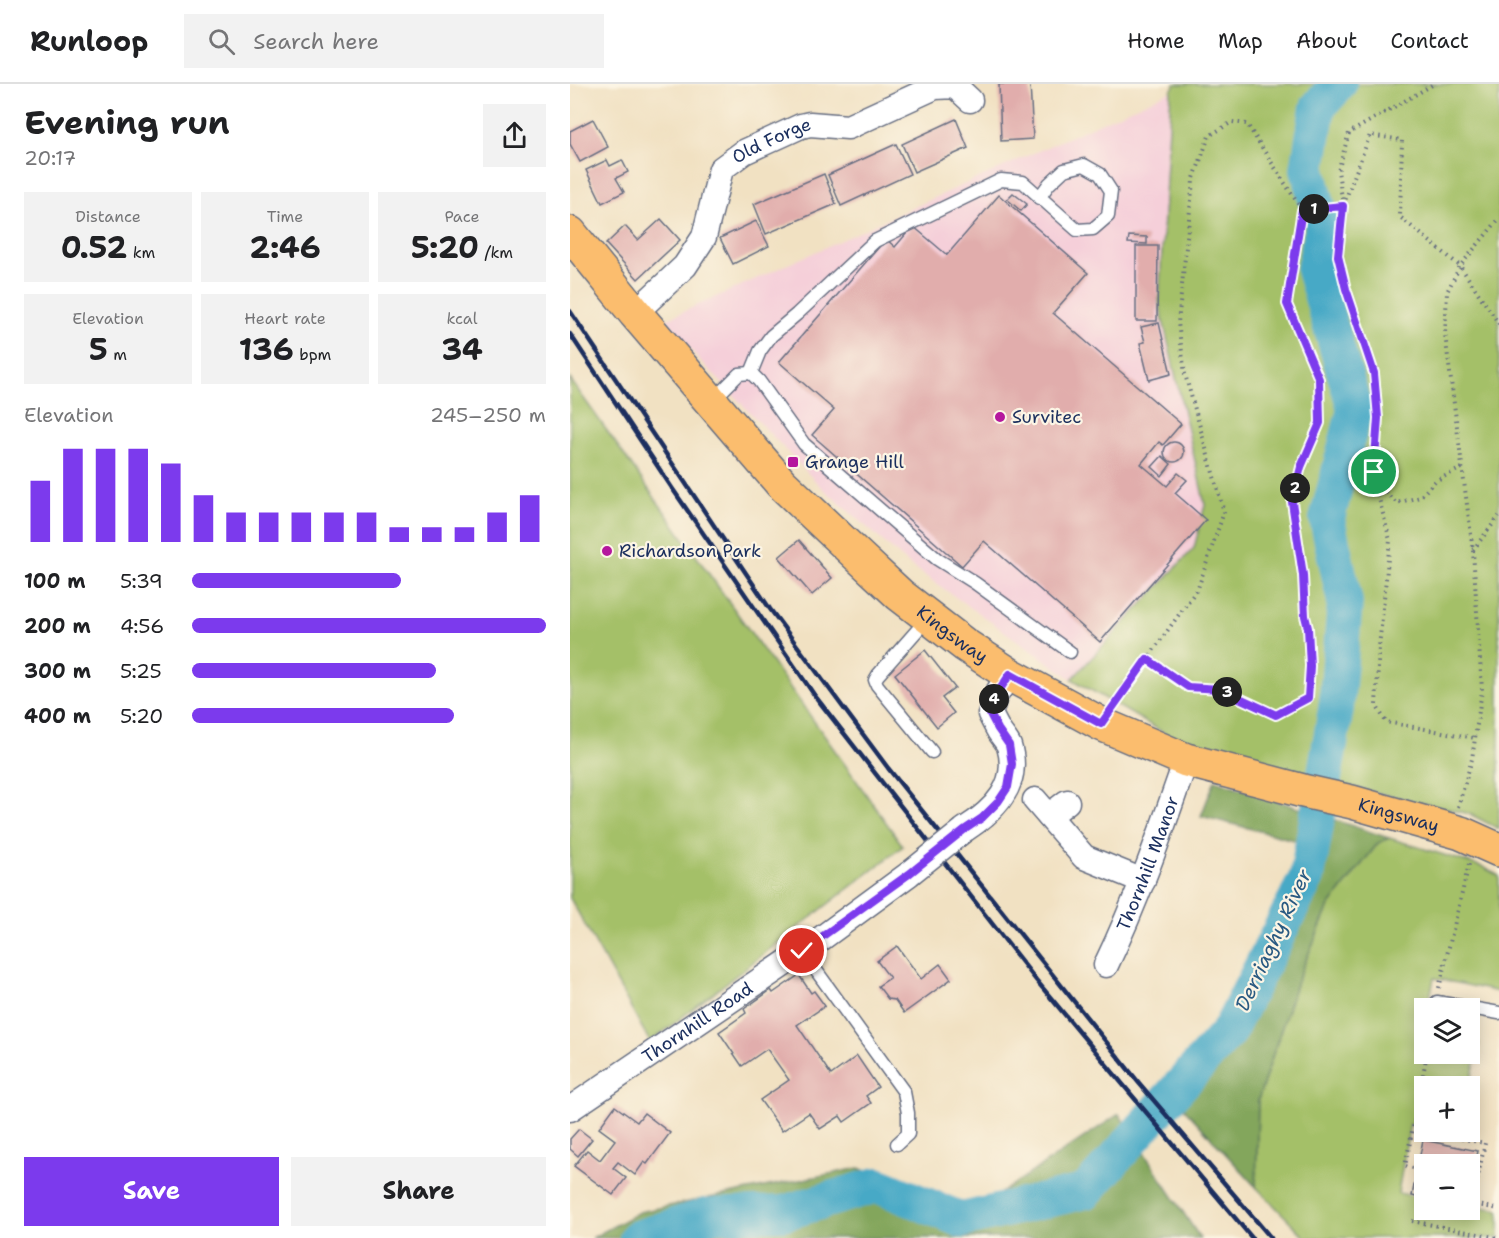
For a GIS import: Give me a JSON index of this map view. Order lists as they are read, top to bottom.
{
  "streets": {
    "main road": ["Kingsway"],
    "street": ["Old Forge", "Thornhill Manor", "Thornhill Road"]
  },
  "crossings": [
    ["Old Forge", "Kingsway"],
    ["Kingsway", "Thornhill Manor"],
    ["Kingsway", "Thornhill Road"]
  ],
  "water": ["Derriaghy River"],
  "places": {
    "other": ["Survitec", "Richardson Park"],
    "transit": ["Grange Hill"]
  },
  "page": {
    "header": "Runloop",
    "search": "Search here",
    "nav": [
      "Home",
      "Map",
      "About",
      "Contact"
    ],
    "heading": ["Evening run", "20:17"],
    "stats": [
      ["Distance", "0.52 km"],
      ["Time", "2:46"],
      ["Pace", "5:20 /km"],
      ["Elevation", "5 m"],
      ["Heart rate", "136 bpm"],
      ["kcal", "34"]
    ],
    "pins": [
      "1",
      "2",
      "3",
      "4"
    ],
    "chart": ["Elevation", "245–250 m"],
    "list": [
      {
        "name": "100 m",
        "note": "5:39"
      },
      {
        "name": "200 m",
        "note": "4:56"
      },
      {
        "name": "300 m",
        "note": "5:25"
      },
      {
        "name": "400 m",
        "note": "5:20"
      }
    ],
    "map_buttons": ["+", "−"],
    "buttons": ["Save", "Share"]
  }
}
